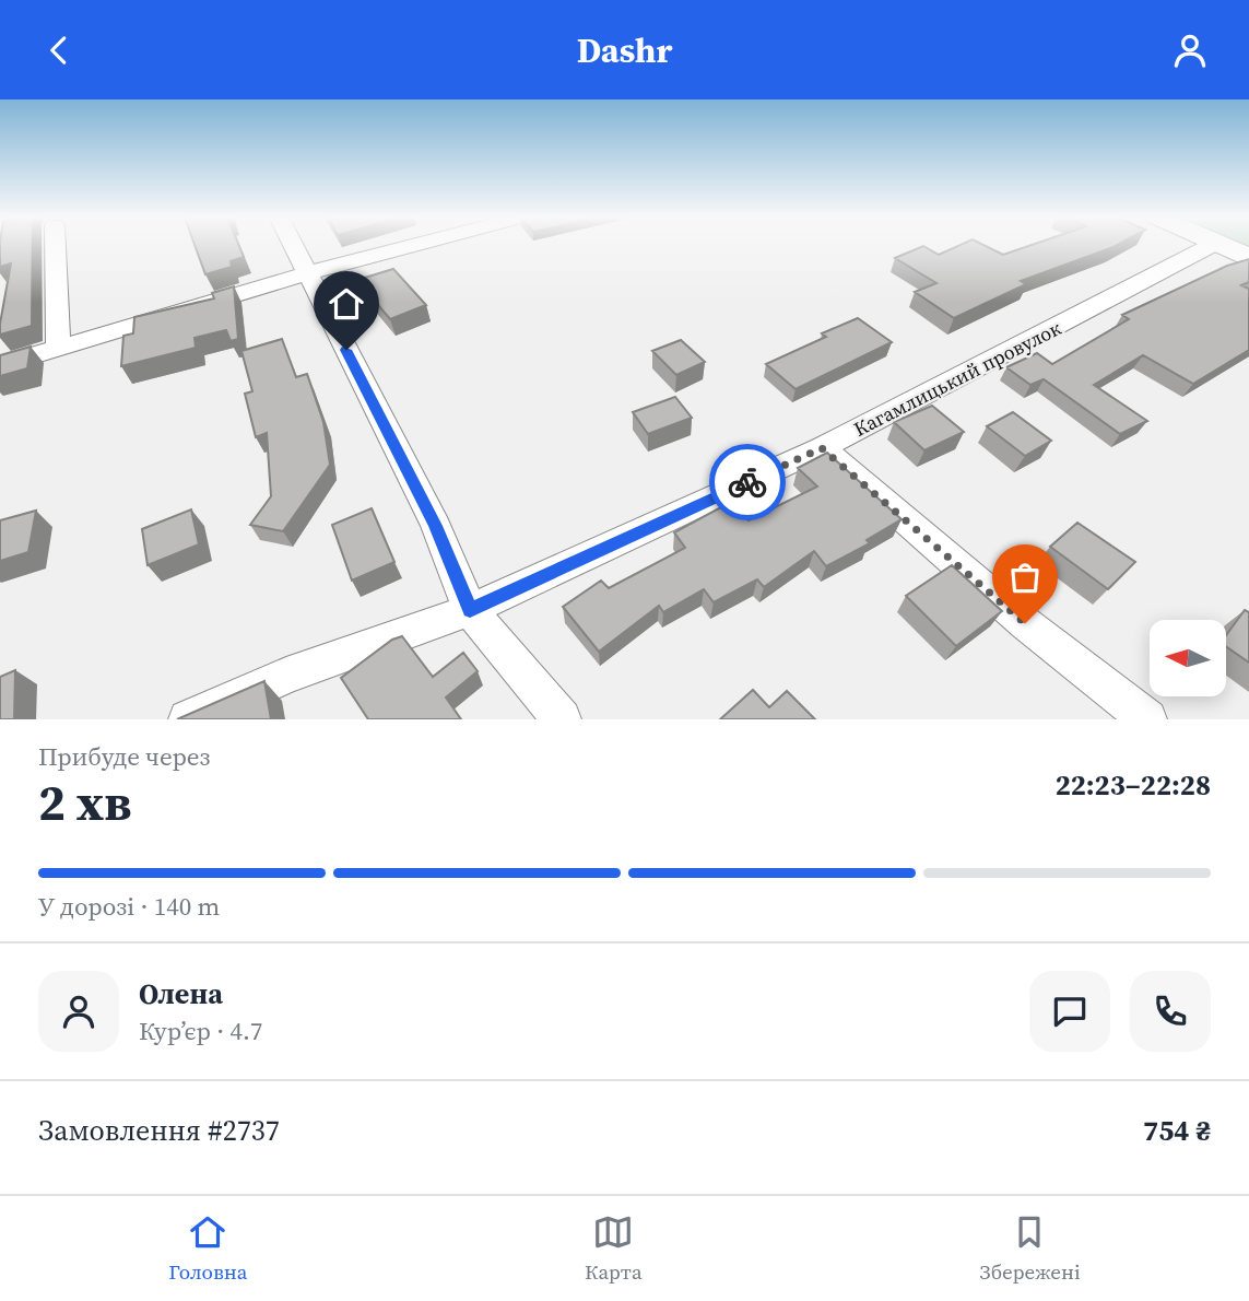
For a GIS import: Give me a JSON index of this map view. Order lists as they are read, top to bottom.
{
  "streets": {
    "street": ["Кагамлицький провулок"]
  },
  "north": "left",
  "page": {
    "header": "Dashr",
    "heading": ["2 хв", "Прибуде через", "22:23–22:28"],
    "panel": [
      "Олена",
      "Кур’єр · 4.7",
      "Замовлення #2737",
      "754 ₴"
    ],
    "bar": "У дорозі · 140 m",
    "tabs": ["Головна", "Карта", "Збережені"]
  }
}
